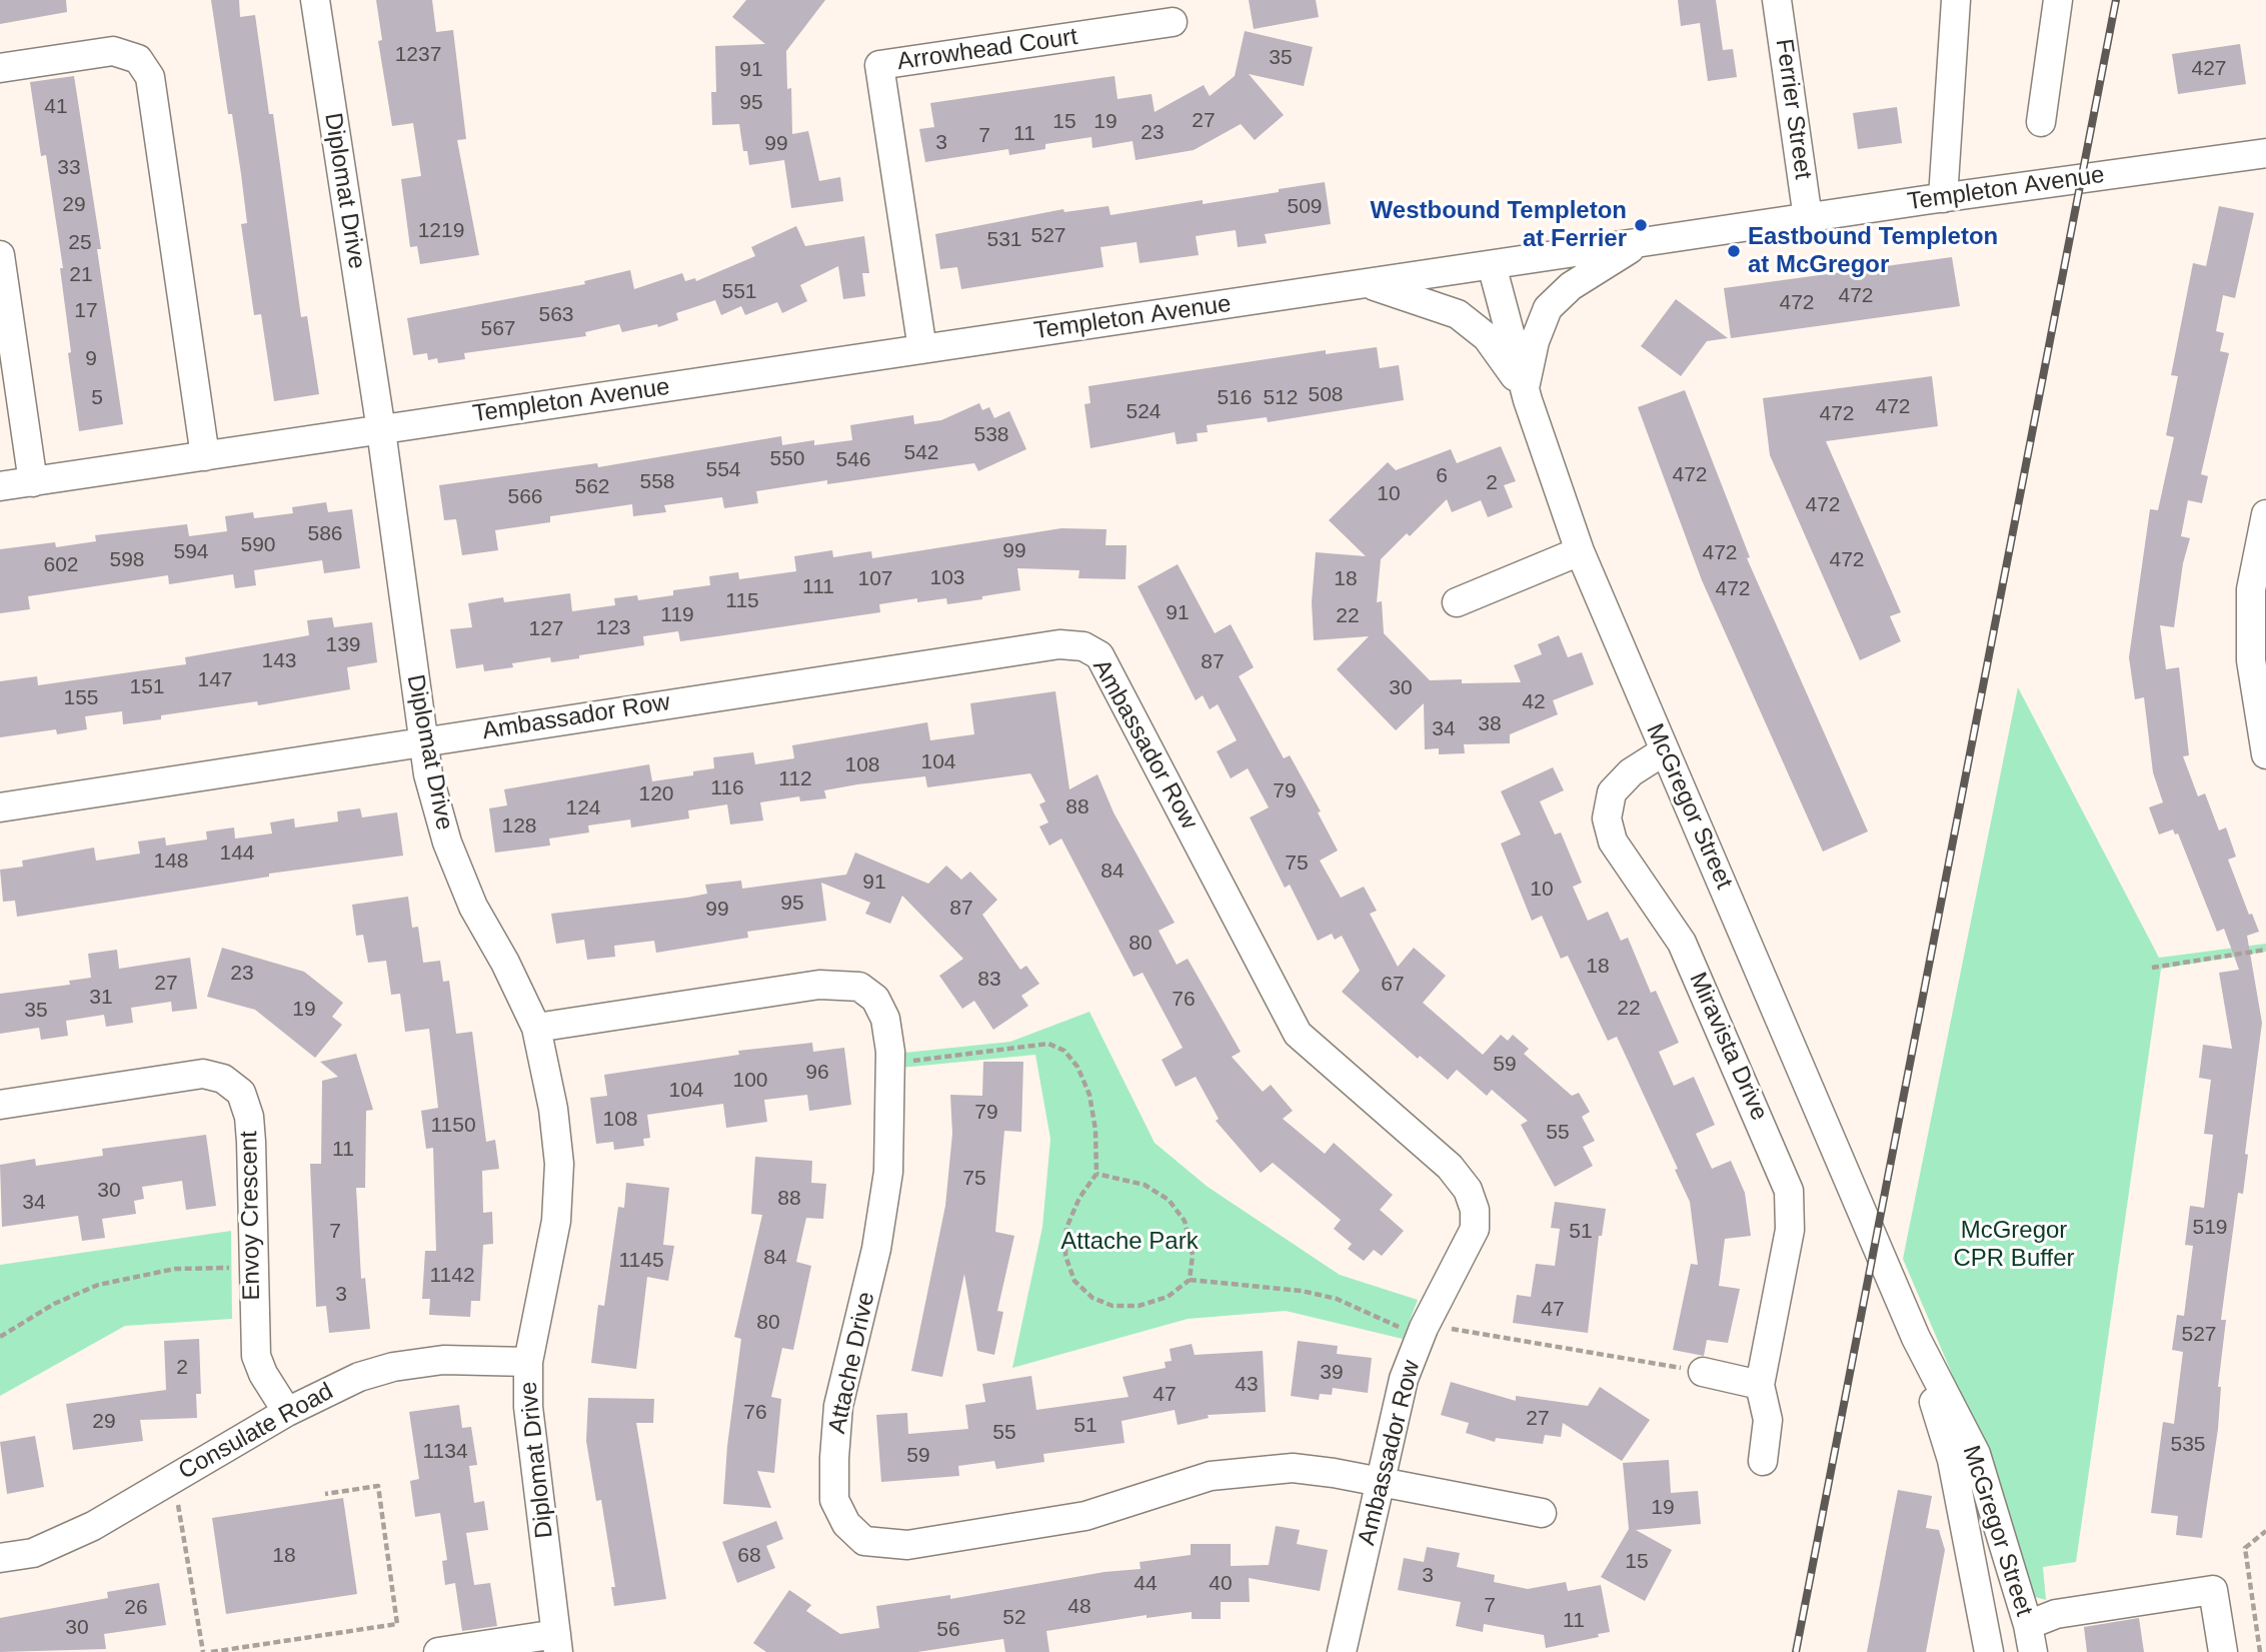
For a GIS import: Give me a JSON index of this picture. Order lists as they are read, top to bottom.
{
  "streets": {
    "street": [
      "Arrowhead Court",
      "Ferrier Street",
      "Templeton Avenue",
      "Diplomat Drive",
      "Ambassador Row",
      "McGregor Street",
      "Miravista Drive",
      "Envoy Crescent",
      "Attache Drive",
      "Consulate Road"
    ]
  },
  "crossings": [
    ["Arrowhead Court", "Templeton Avenue"],
    ["Ferrier Street", "Templeton Avenue"],
    ["Templeton Avenue", "Diplomat Drive"],
    ["Templeton Avenue", "McGregor Street"],
    ["Diplomat Drive", "Ambassador Row"],
    ["Diplomat Drive", "Attache Drive"],
    ["Diplomat Drive", "Consulate Road"],
    ["Ambassador Row", "Attache Drive"],
    ["McGregor Street", "Miravista Drive"],
    ["Envoy Crescent", "Consulate Road"]
  ],
  "parks": ["McGregor CPR Buffer", "Attache Park"],
  "places": ["Westbound Templeton at Ferrier", "Eastbound Templeton at McGregor"],
  "house_numbers": [
    "1237",
    "35",
    "427",
    "91",
    "95",
    "41",
    "27",
    "15",
    "19",
    "23",
    "11",
    "7",
    "3",
    "99",
    "33",
    "29",
    "509",
    "1219",
    "527",
    "531",
    "25",
    "21",
    "551",
    "472",
    "472",
    "17",
    "563",
    "567",
    "9",
    "508",
    "5",
    "516",
    "512",
    "472",
    "524",
    "472",
    "538",
    "542",
    "550",
    "546",
    "554",
    "472",
    "6",
    "558",
    "2",
    "562",
    "10",
    "566",
    "472",
    "586",
    "590",
    "99",
    "594",
    "472",
    "598",
    "472",
    "602",
    "103",
    "107",
    "18",
    "111",
    "472",
    "115",
    "91",
    "119",
    "22",
    "123",
    "127",
    "139",
    "143",
    "87",
    "147",
    "151",
    "30",
    "155",
    "42",
    "38",
    "34",
    "104",
    "108",
    "112",
    "116",
    "79",
    "120",
    "88",
    "124",
    "128",
    "144",
    "148",
    "75",
    "84",
    "91",
    "10",
    "95",
    "87",
    "99",
    "80",
    "18",
    "23",
    "83",
    "27",
    "67",
    "31",
    "76",
    "22",
    "19",
    "35",
    "59",
    "96",
    "100",
    "104",
    "79",
    "108",
    "1150",
    "55",
    "11",
    "75",
    "30",
    "88",
    "34",
    "519",
    "7",
    "51",
    "84",
    "1145",
    "1142",
    "3",
    "47",
    "80",
    "527",
    "2",
    "39",
    "43",
    "47",
    "76",
    "27",
    "29",
    "51",
    "55",
    "535",
    "1134",
    "59",
    "19",
    "18",
    "68",
    "15",
    "3",
    "44",
    "40",
    "7",
    "48",
    "26",
    "52",
    "11",
    "30",
    "56"
  ]
}
